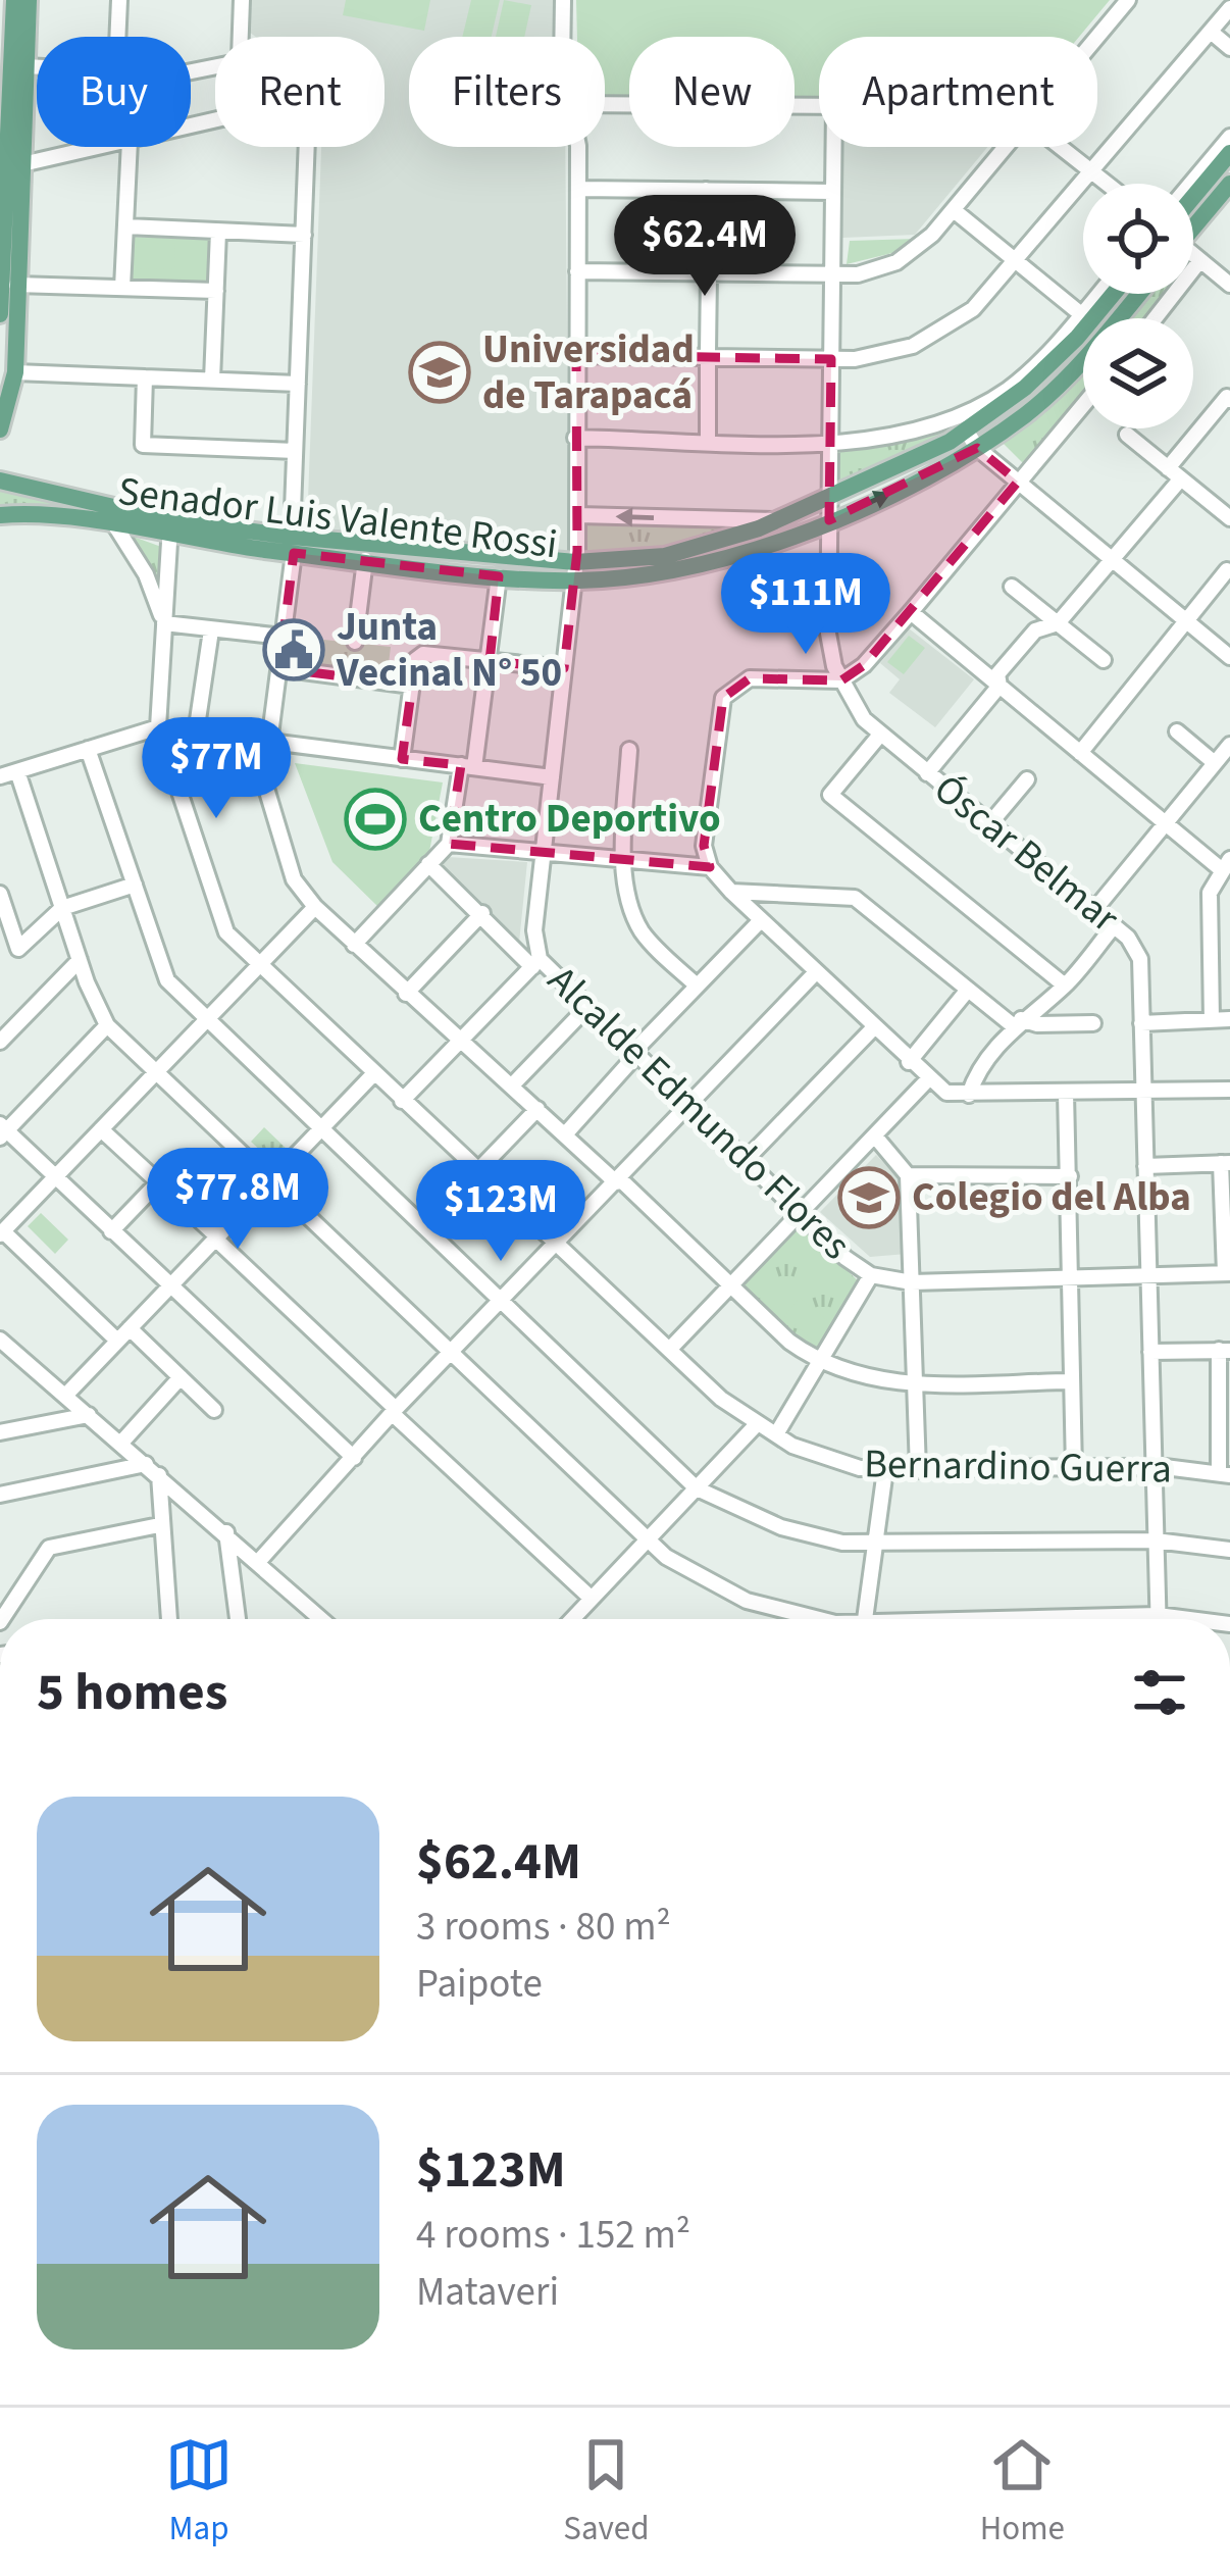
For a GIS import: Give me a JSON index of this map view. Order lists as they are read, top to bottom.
{
  "streets": {
    "main road": ["Senador Luis Valente Rossi"],
    "street": ["Óscar Belmar", "Alcalde Edmundo Flores", "Bernardino Guerra"]
  },
  "crossings": [
    ["Senador Luis Valente Rossi", "Óscar Belmar"],
    ["Senador Luis Valente Rossi", "Alcalde Edmundo Flores"],
    ["Senador Luis Valente Rossi", "Bernardino Guerra"],
    ["Óscar Belmar", "Alcalde Edmundo Flores"],
    ["Óscar Belmar", "Bernardino Guerra"]
  ],
  "places": {
    "school or university": ["Universidad de Tarapacá", "Colegio del Alba"],
    "public building": ["Junta Vecinal N° 50"],
    "sports": ["Centro Deportivo"]
  },
  "page": {
    "chip": [
      "Buy",
      "Rent",
      "Filters",
      "New",
      "Apartment"
    ],
    "price": [
      "$62.4M",
      "$111M",
      "$77M",
      "$77.8M",
      "$123M"
    ],
    "heading": "5 homes",
    "list": [
      {
        "name": "$62.4M",
        "note": "3 rooms · 80 m² · Paipote"
      },
      {
        "name": "$123M",
        "note": "4 rooms · 152 m² · Mataveri"
      }
    ],
    "tabs": ["Map", "Saved", "Home"]
  }
}
